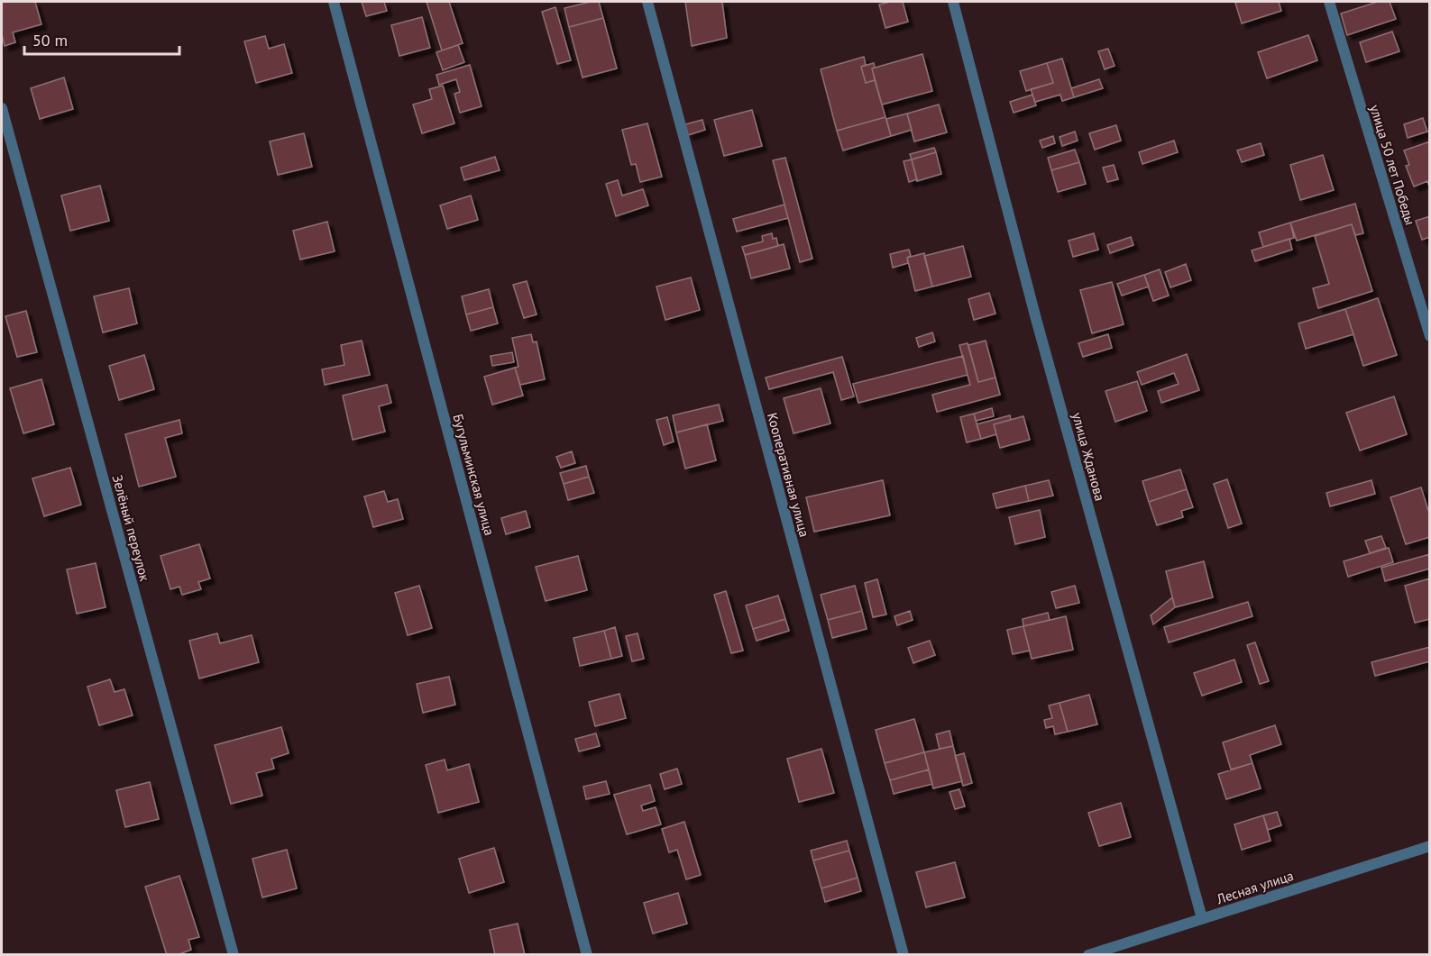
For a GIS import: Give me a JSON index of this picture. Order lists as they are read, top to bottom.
{
  "streets": {
    "street": [
      "улица 50 лет Победы",
      "улица Жданова",
      "Бугульминская улица",
      "Кооперативная улица",
      "Зелёный переулок",
      "Лесная улица"
    ]
  },
  "crossings": [
    ["улица Жданова", "Лесная улица"]
  ],
  "scale_bar": "50 m"
}
